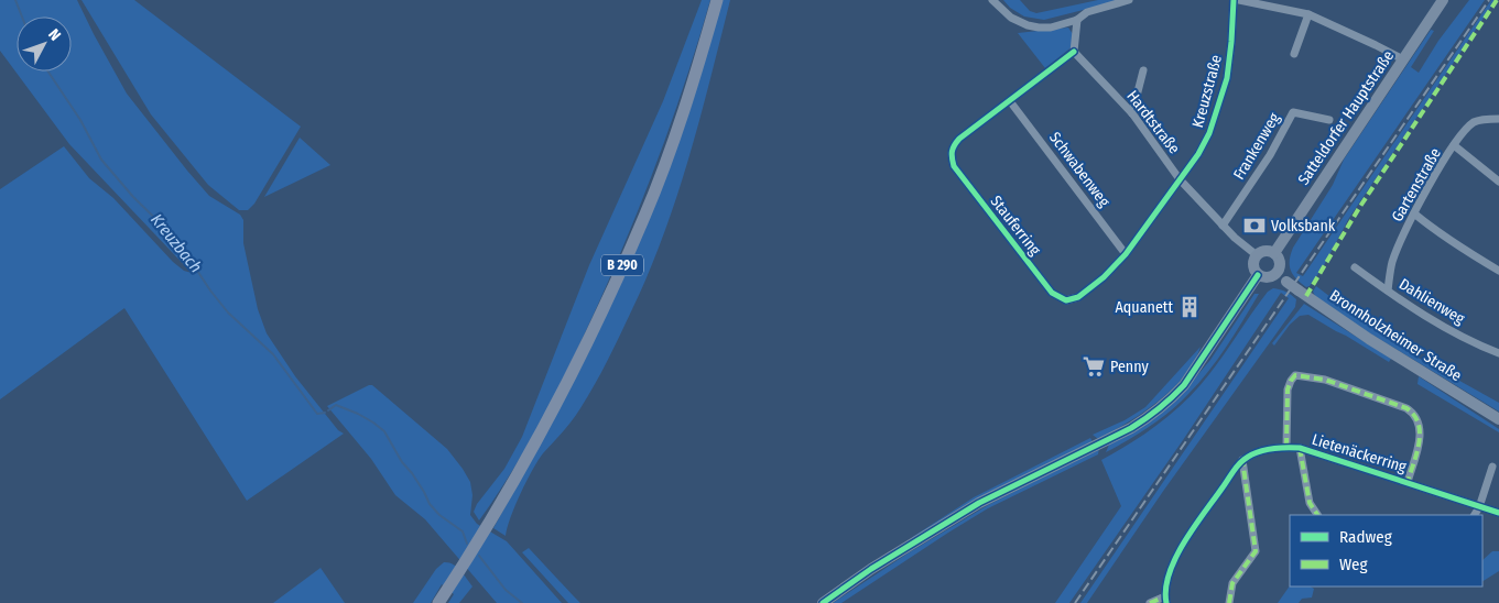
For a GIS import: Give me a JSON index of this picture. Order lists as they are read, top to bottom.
{
  "streets": {
    "main road": ["B 290"],
    "street": [
      "Kreuzstraße",
      "Satteldorfer Hauptstraße",
      "Hardtstraße",
      "Frankenweg",
      "Schwabenweg",
      "Gartenstraße",
      "Stauferring",
      "Dahlienweg",
      "Bronnholzheimer Straße",
      "Lietenäckerring"
    ]
  },
  "crossings": [
    ["Kreuzstraße", "Hardtstraße"],
    ["Kreuzstraße", "Stauferring"],
    ["Satteldorfer Hauptstraße", "Hardtstraße"],
    ["Satteldorfer Hauptstraße", "Bronnholzheimer Straße"],
    ["Hardtstraße", "Frankenweg"],
    ["Hardtstraße", "Stauferring"],
    ["Hardtstraße", "Bronnholzheimer Straße"],
    ["Schwabenweg", "Stauferring"],
    ["Gartenstraße", "Dahlienweg"]
  ],
  "water": ["Kreuzbach"],
  "places": {
    "bank": ["Volksbank"],
    "building": ["Aquanett"],
    "supermarket": ["Penny"]
  },
  "legend": ["Radweg", "Weg"],
  "north": "top right"
}
